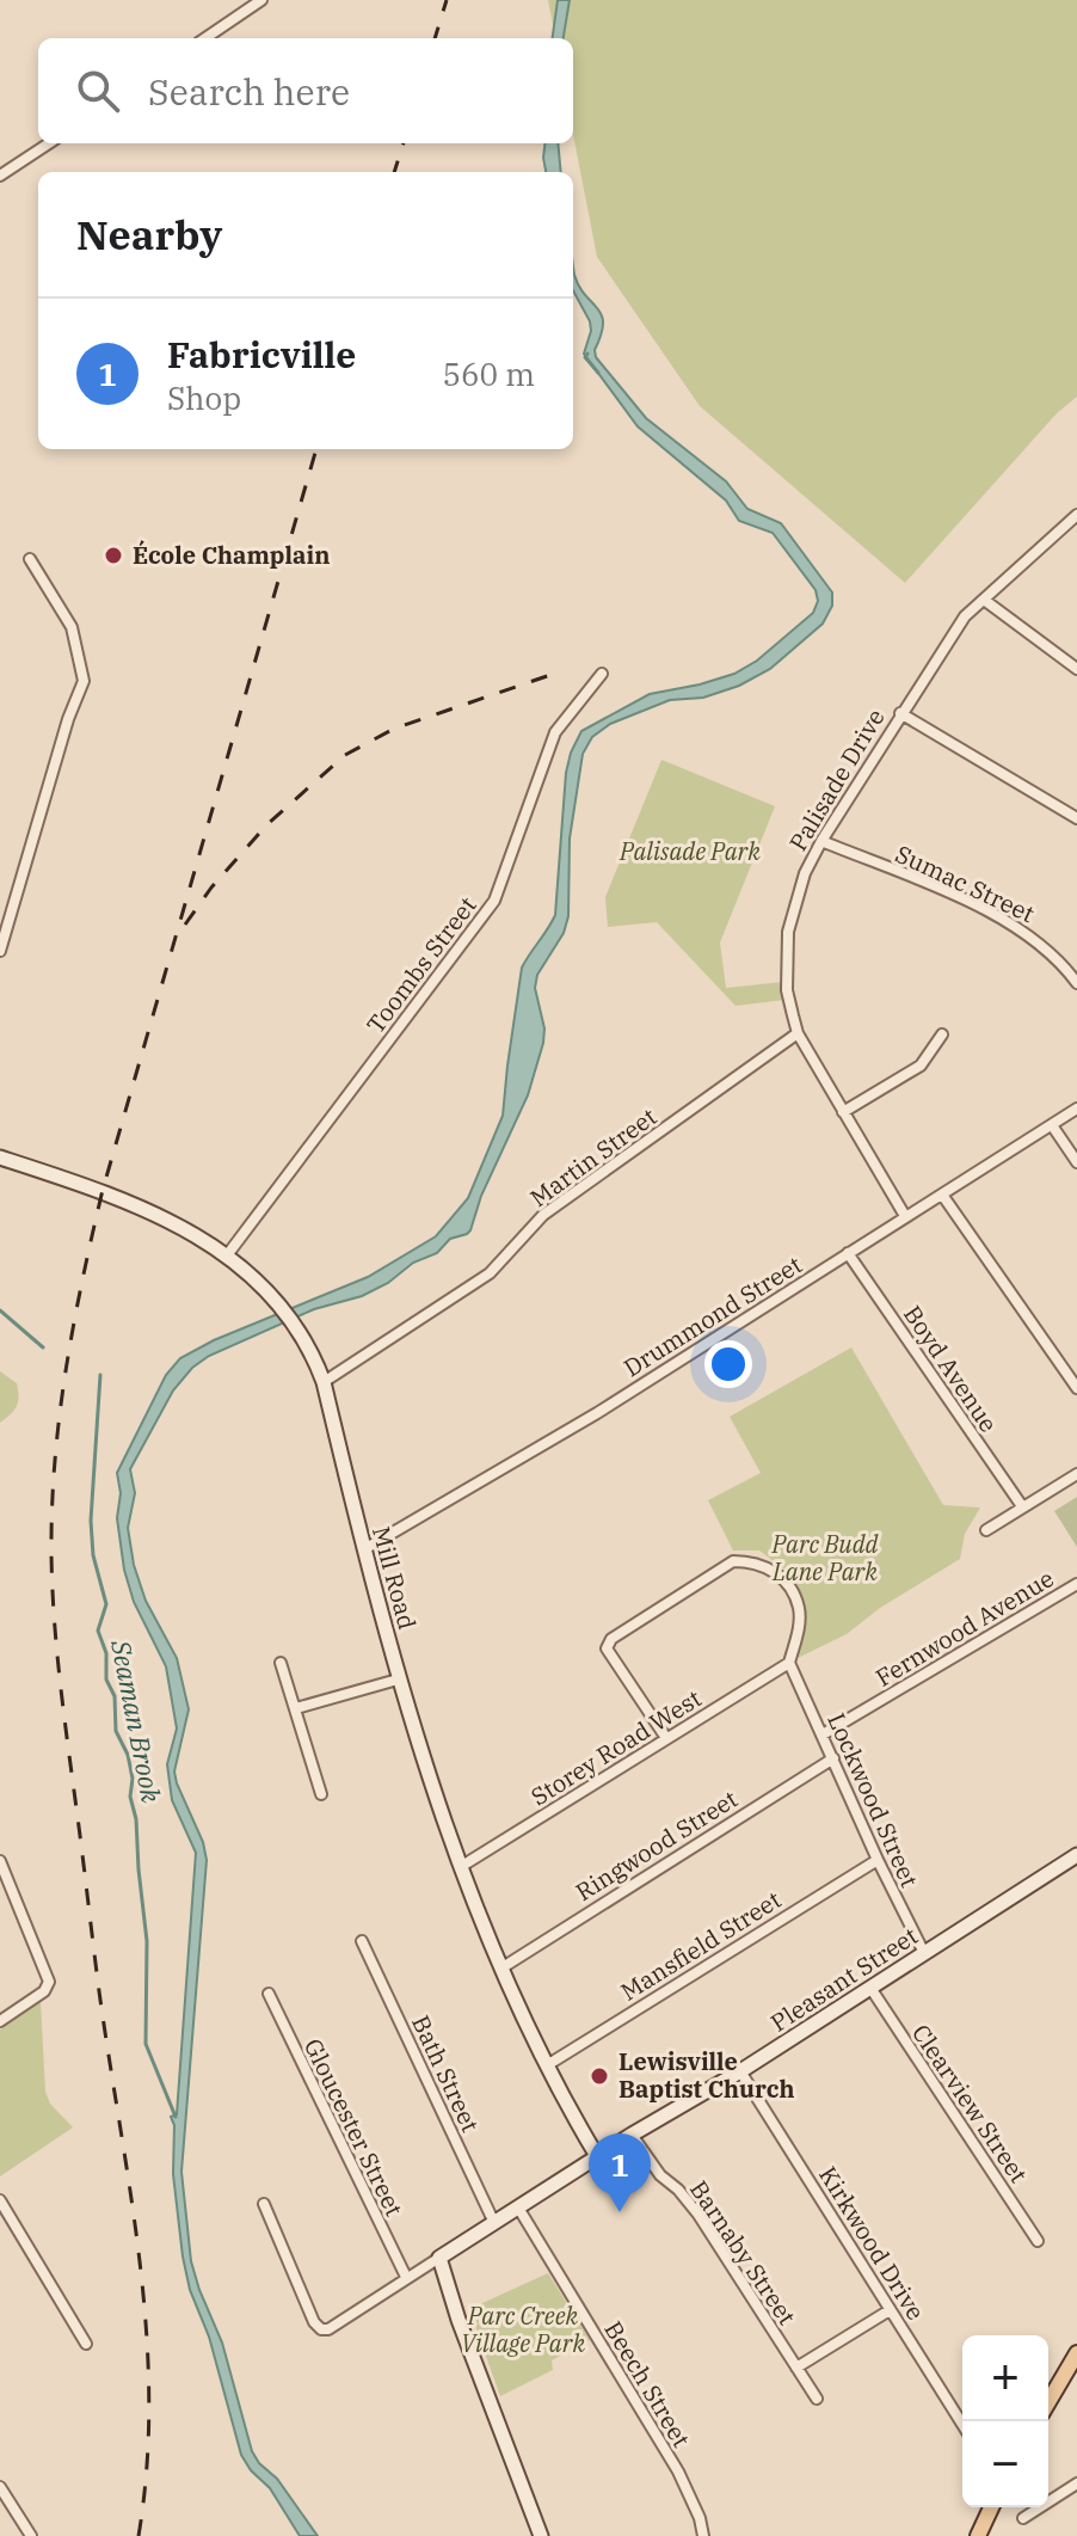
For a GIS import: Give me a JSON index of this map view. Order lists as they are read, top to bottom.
{
  "streets": {
    "street": [
      "Palisade Drive",
      "Sumac Street",
      "Toombs Street",
      "Martin Street",
      "Drummond Street",
      "Boyd Avenue",
      "Mill Road",
      "Fernwood Avenue",
      "Storey Road West",
      "Lockwood Street",
      "Ringwood Street",
      "Mansfield Street",
      "Pleasant Street",
      "Bath Street",
      "Clearview Street",
      "Gloucester Street",
      "Kirkwood Drive",
      "Barnaby Street",
      "Beech Street"
    ]
  },
  "crossings": [
    ["Palisade Drive", "Sumac Street"],
    ["Palisade Drive", "Martin Street"],
    ["Palisade Drive", "Drummond Street"],
    ["Toombs Street", "Mill Road"],
    ["Martin Street", "Mill Road"],
    ["Drummond Street", "Boyd Avenue"],
    ["Drummond Street", "Mill Road"],
    ["Mill Road", "Storey Road West"],
    ["Mill Road", "Ringwood Street"],
    ["Mill Road", "Mansfield Street"],
    ["Mill Road", "Pleasant Street"],
    ["Fernwood Avenue", "Lockwood Street"],
    ["Storey Road West", "Lockwood Street"],
    ["Lockwood Street", "Ringwood Street"],
    ["Lockwood Street", "Mansfield Street"],
    ["Lockwood Street", "Pleasant Street"],
    ["Pleasant Street", "Bath Street"],
    ["Pleasant Street", "Clearview Street"],
    ["Pleasant Street", "Gloucester Street"],
    ["Pleasant Street", "Kirkwood Drive"],
    ["Pleasant Street", "Barnaby Street"],
    ["Pleasant Street", "Beech Street"]
  ],
  "water": ["Seaman Brook"],
  "parks": ["Palisade Park", "Parc Budd Lane Park", "Parc Creek Village Park"],
  "places": ["École Champlain", "Lewisville Baptist Church"],
  "page": {
    "search": "Search here",
    "heading": "Nearby",
    "list": [
      {
        "mark": "1",
        "name": "Fabricville",
        "note": "Shop",
        "value": "560 m"
      }
    ],
    "pins": "1",
    "map_buttons": ["+", "−"]
  }
}
